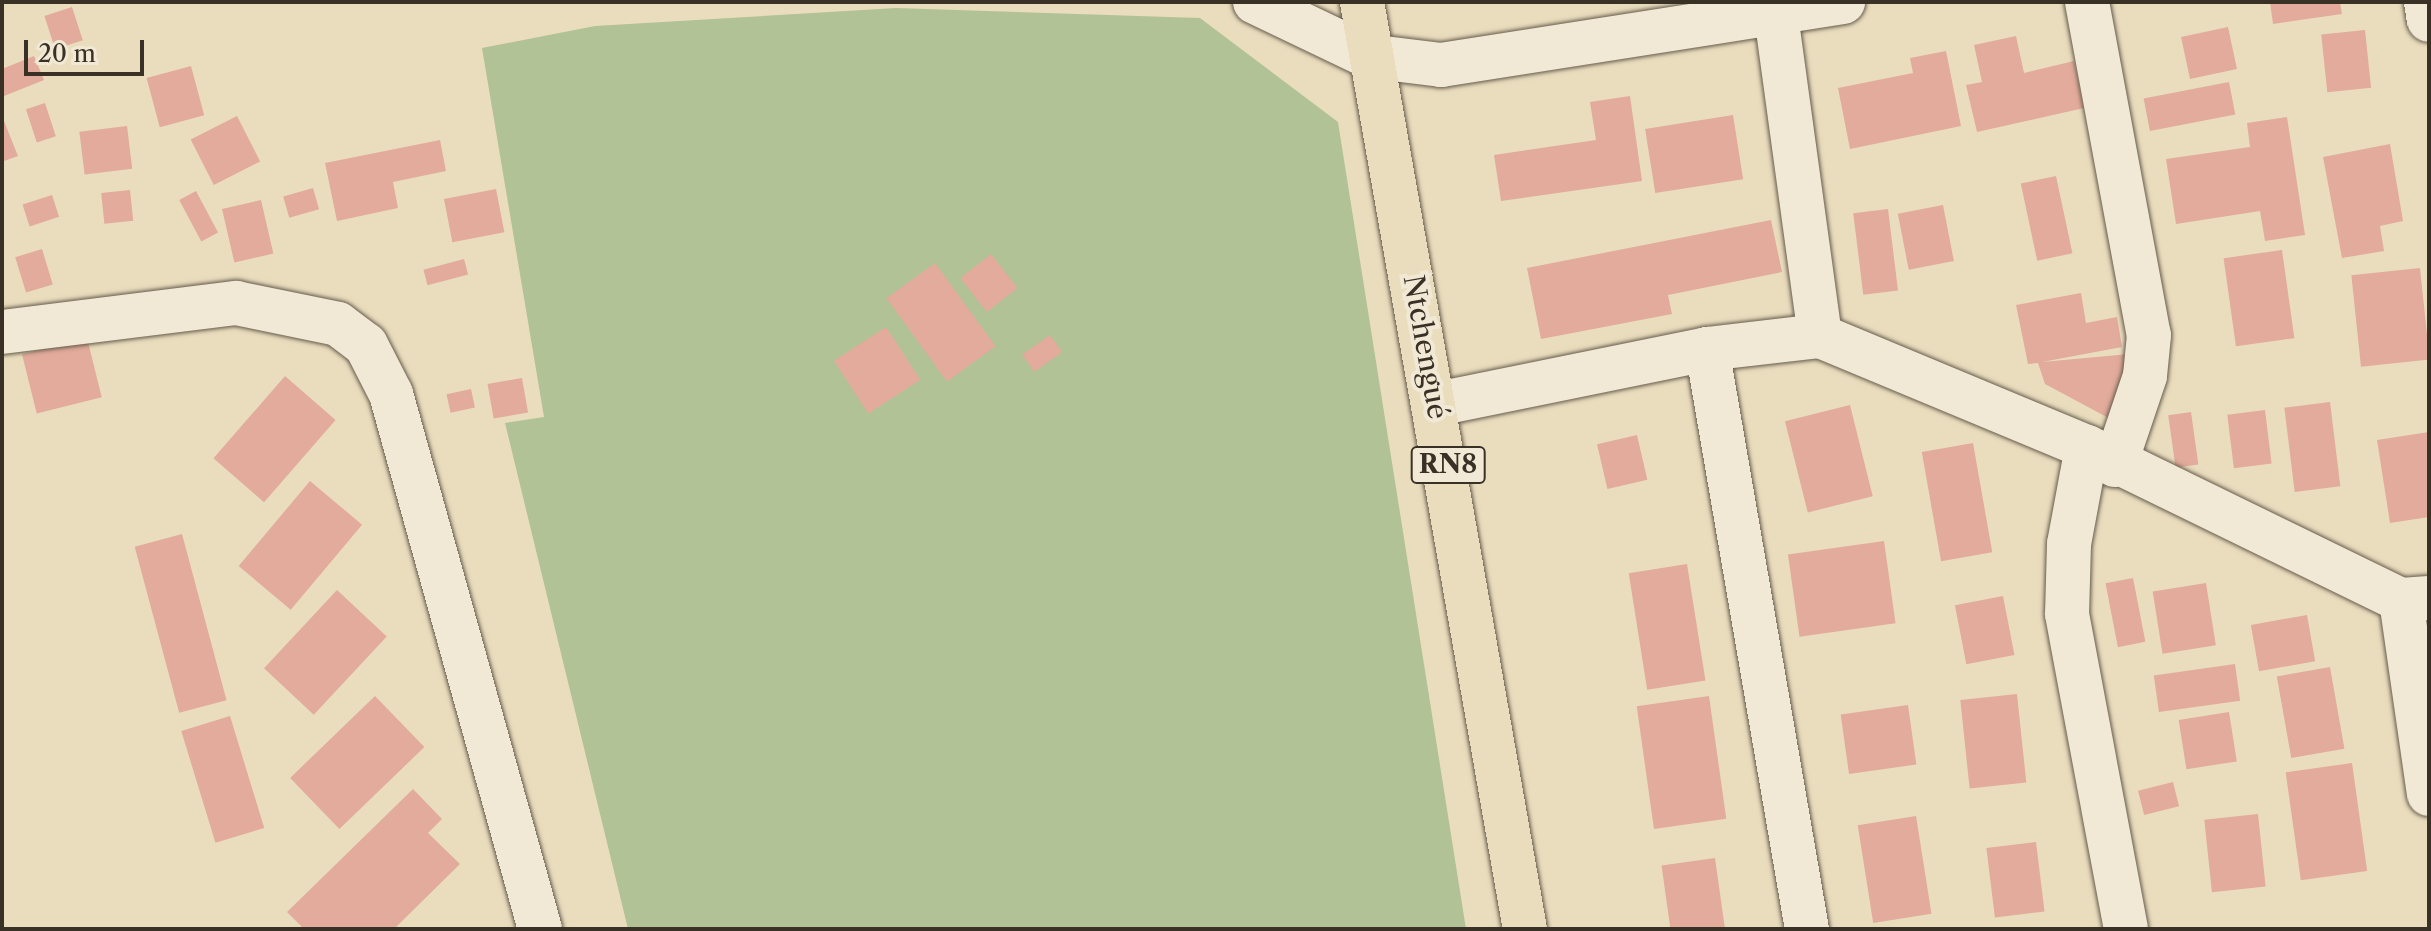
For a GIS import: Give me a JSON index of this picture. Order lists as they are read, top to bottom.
{
  "streets": {
    "main road": ["Ntchengué", "RN8"]
  },
  "scale_bar": "20 m"
}
